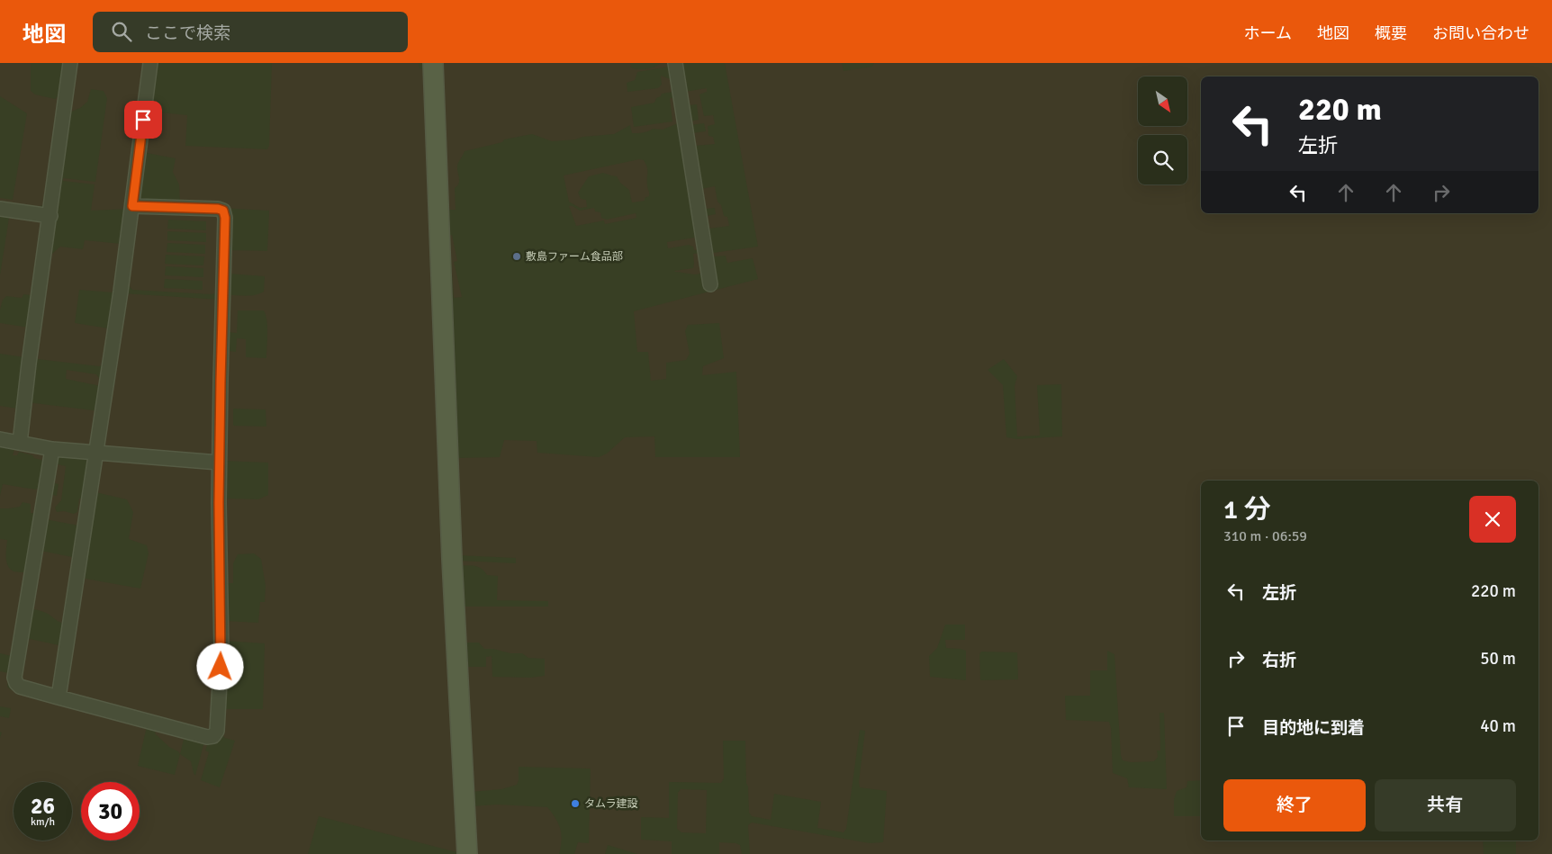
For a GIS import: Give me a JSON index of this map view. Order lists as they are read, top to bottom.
{
  "places": ["敷島ファーム食品部", "タムラ建設"],
  "north": "bottom right",
  "page": {
    "header": "地図",
    "search": "ここで検索",
    "nav": [
      "ホーム",
      "地図",
      "概要",
      "お問い合わせ"
    ],
    "turn": ["220 m", "左折"],
    "heading": ["1 分", "310 m · 06:59"],
    "list": [
      {
        "name": "左折",
        "value": "220 m"
      },
      {
        "name": "右折",
        "value": "50 m"
      },
      {
        "name": "目的地に到着",
        "value": "40 m"
      }
    ],
    "buttons": ["終了", "共有"],
    "speed": "26 km/h",
    "limit": "30"
  }
}
